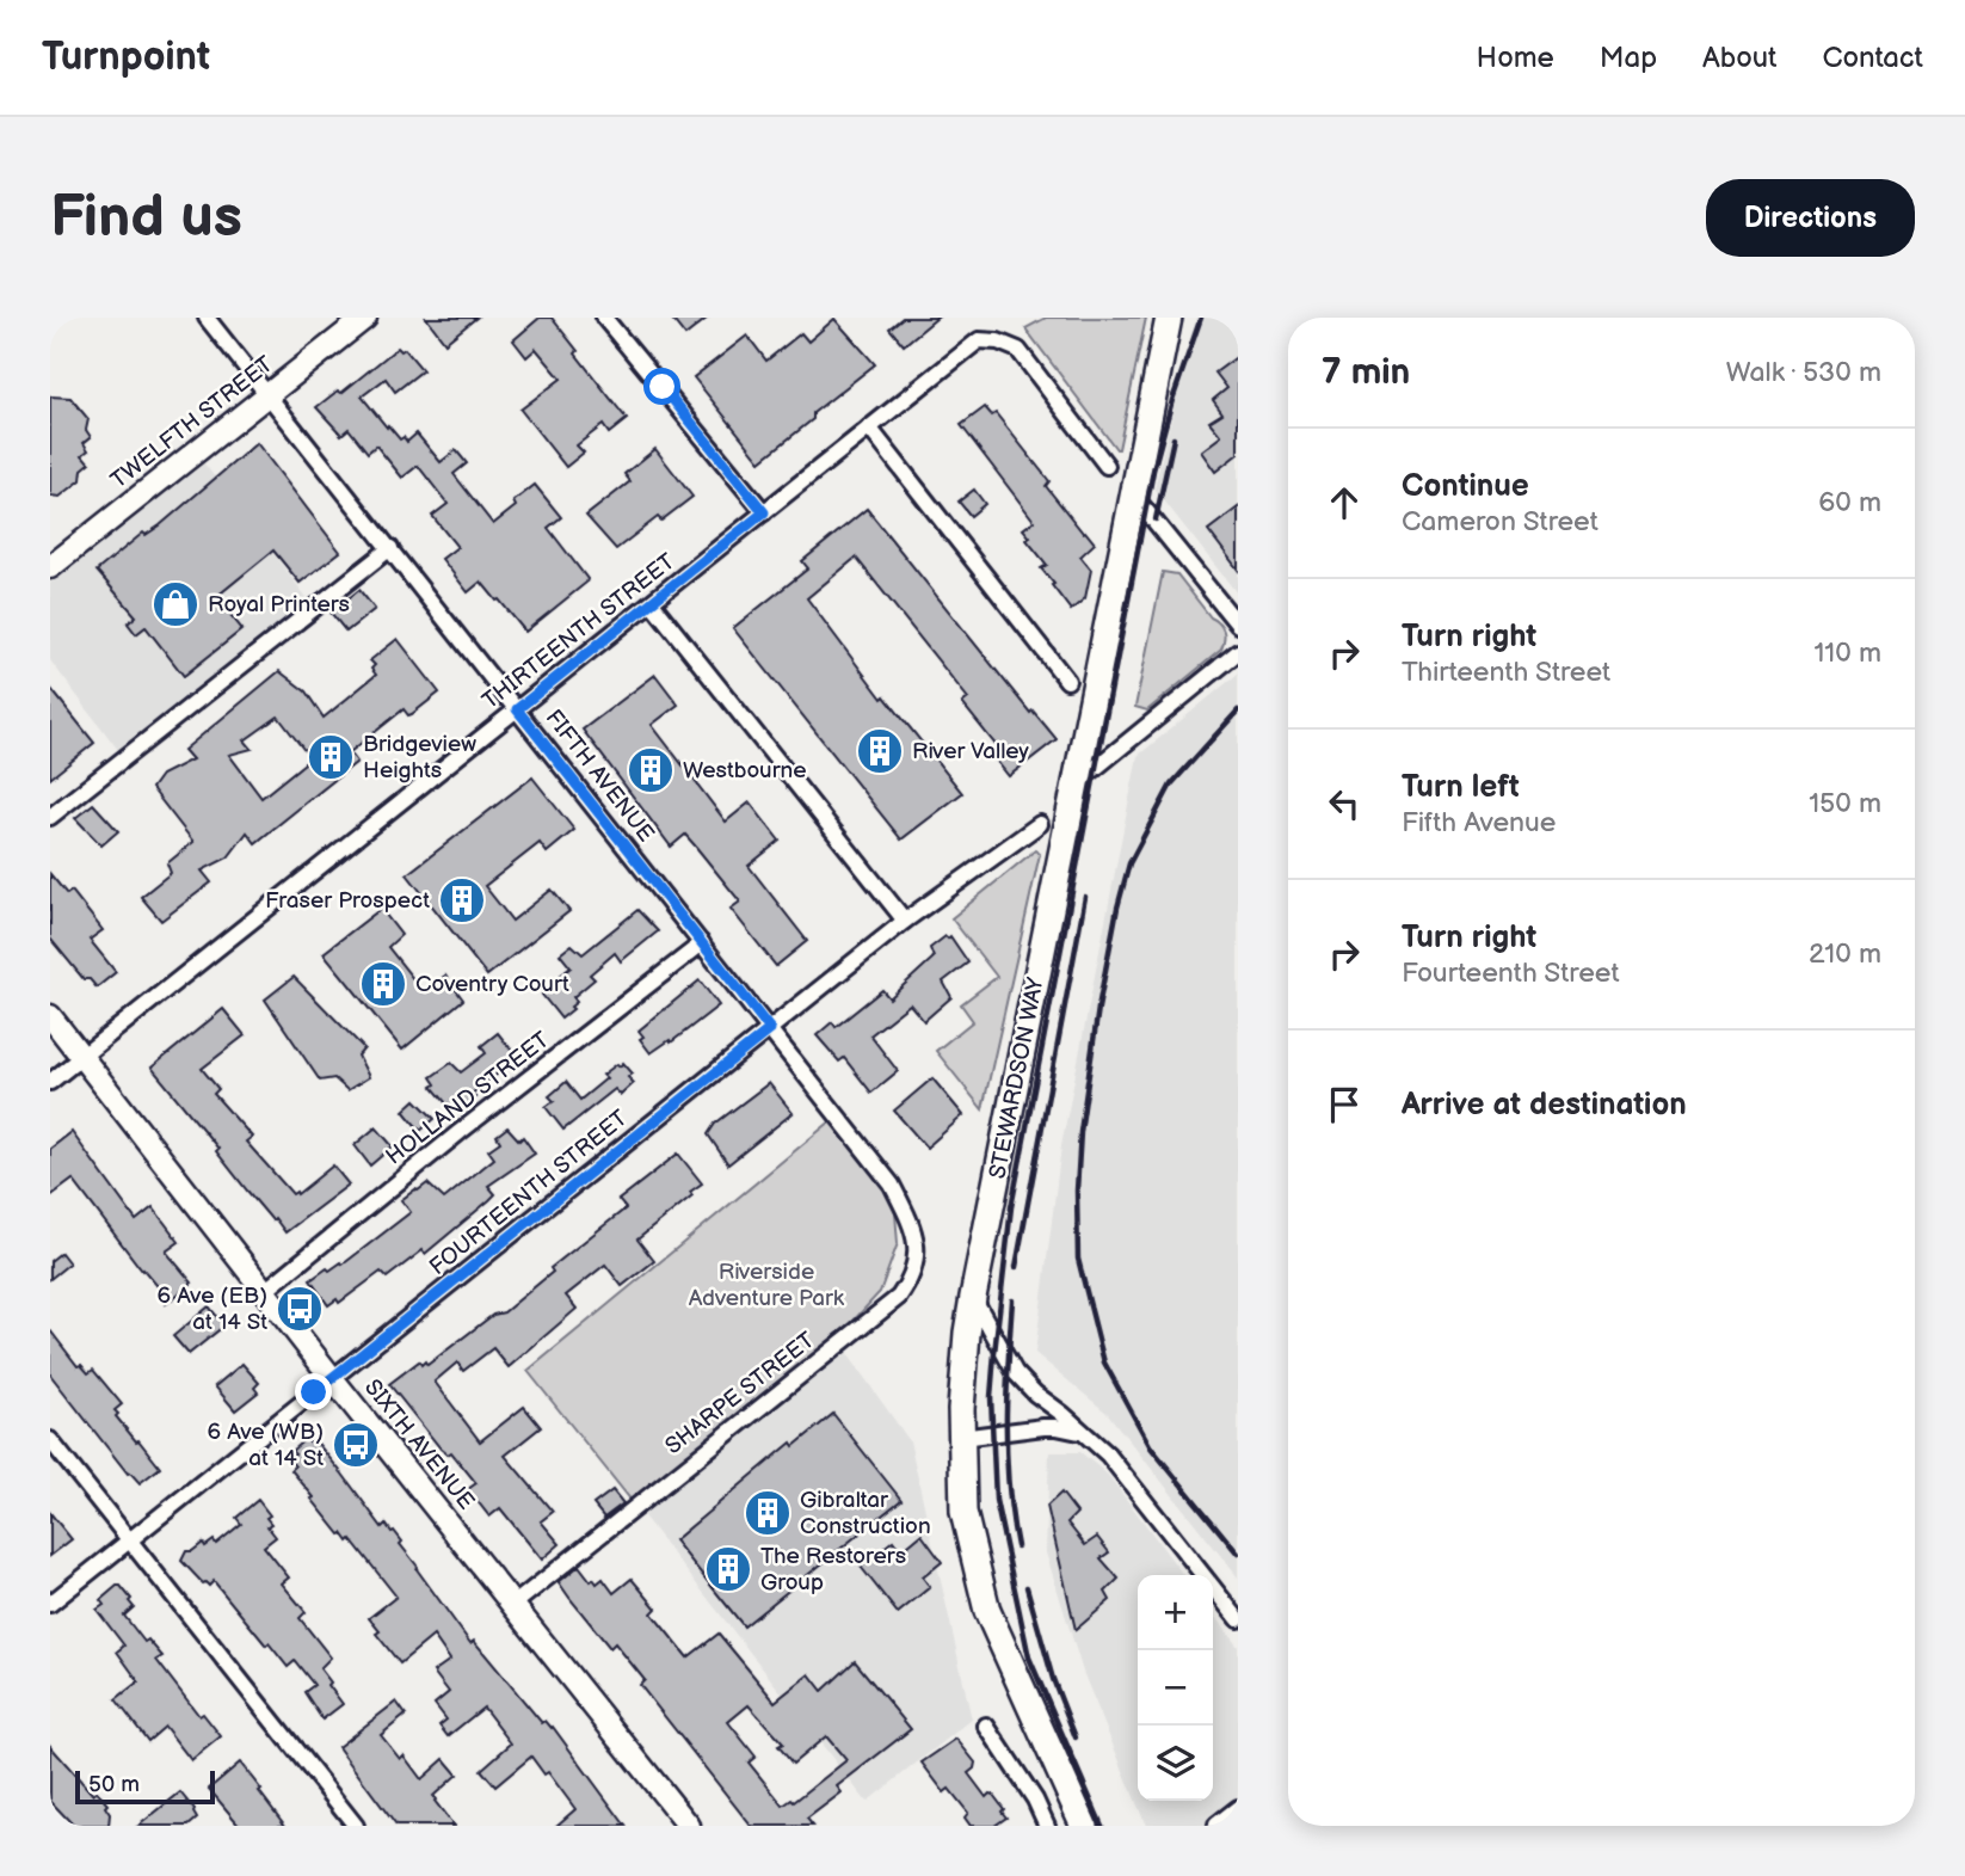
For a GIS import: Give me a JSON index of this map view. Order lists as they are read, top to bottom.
{
  "streets": {
    "main road": ["STEWARDSON WAY"],
    "street": [
      "TWELFTH STREET",
      "THIRTEENTH STREET",
      "FIFTH AVENUE",
      "HOLLAND STREET",
      "FOURTEENTH STREET",
      "SHARPE STREET",
      "SIXTH AVENUE"
    ]
  },
  "crossings": [
    ["TWELFTH STREET", "FIFTH AVENUE"],
    ["THIRTEENTH STREET", "FIFTH AVENUE"],
    ["THIRTEENTH STREET", "SIXTH AVENUE"],
    ["FIFTH AVENUE", "HOLLAND STREET"],
    ["FIFTH AVENUE", "FOURTEENTH STREET"],
    ["FIFTH AVENUE", "SHARPE STREET"],
    ["HOLLAND STREET", "SIXTH AVENUE"],
    ["FOURTEENTH STREET", "SIXTH AVENUE"],
    ["SHARPE STREET", "SIXTH AVENUE"]
  ],
  "parks": ["Riverside Adventure Park"],
  "places": {
    "shop": ["Royal Printers"],
    "building": [
      "River Valley",
      "Bridgeview Heights",
      "Westbourne",
      "Fraser Prospect",
      "Coventry Court",
      "Gibraltar Construction",
      "The Restorers Group"
    ],
    "bus stop": ["6 Ave (EB) at 14 St", "6 Ave (WB) at 14 St"]
  },
  "scale_bar": "50 m",
  "page": {
    "header": "Turnpoint",
    "nav": [
      "Home",
      "Map",
      "About",
      "Contact"
    ],
    "buttons": "Directions",
    "title": "Find us",
    "heading": ["7 min", "Walk · 530 m"],
    "list": [
      ["Continue", "Cameron Street", "60 m"],
      ["Turn right", "Thirteenth Street", "110 m"],
      ["Turn left", "Fifth Avenue", "150 m"],
      ["Turn right", "Fourteenth Street", "210 m"],
      "Arrive at destination"
    ],
    "map_buttons": ["+", "−"],
    "scale": "50 m"
  }
}
